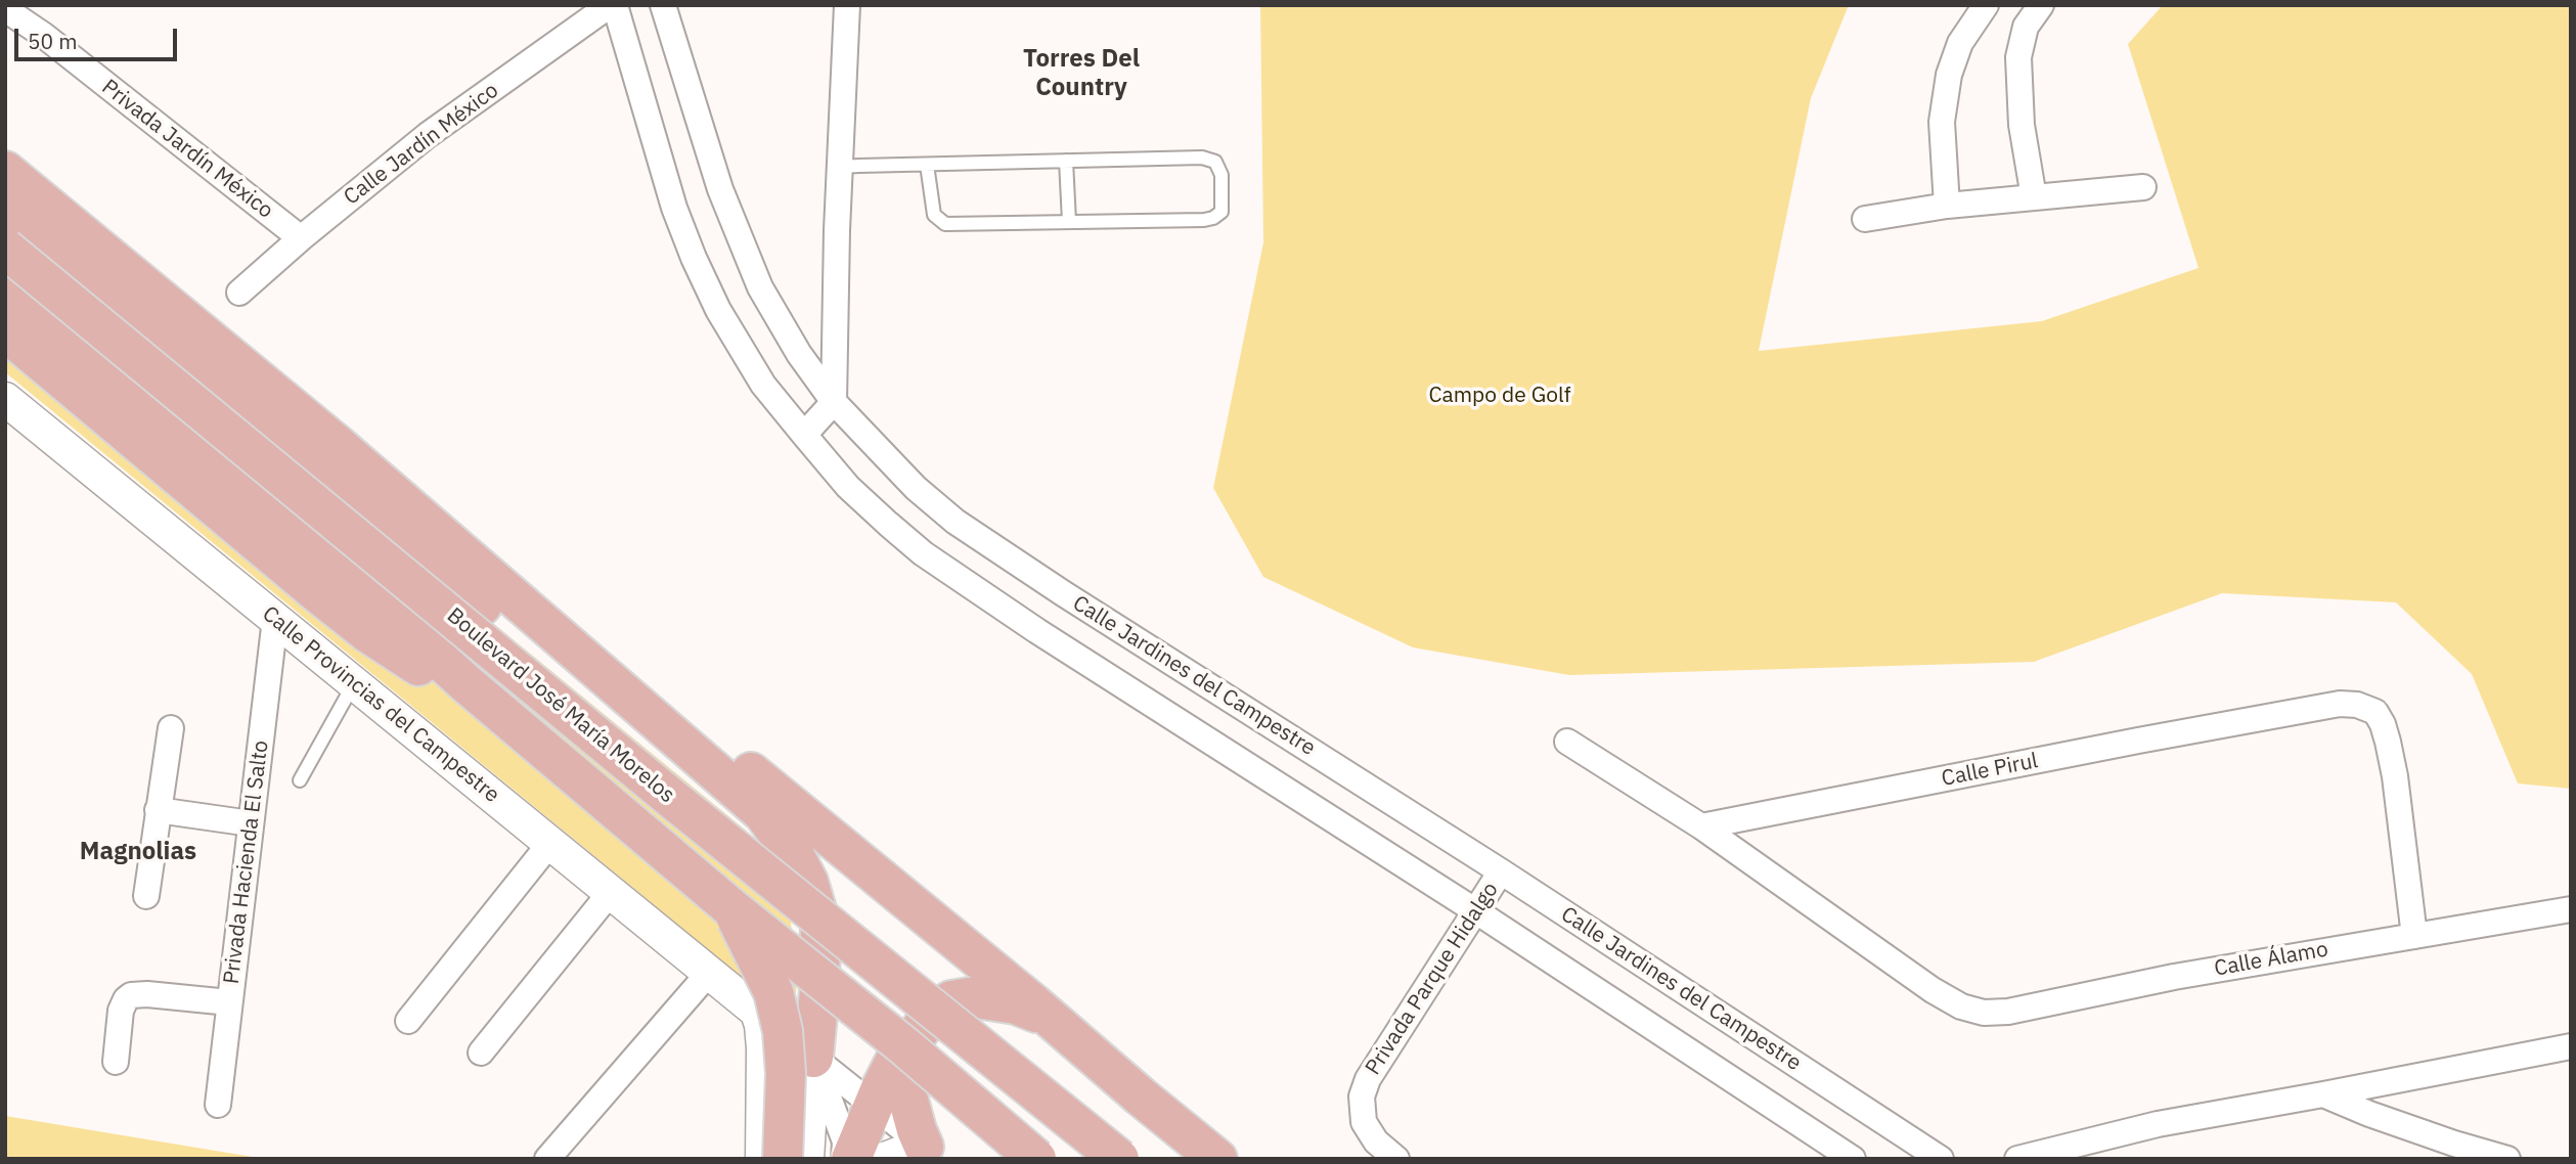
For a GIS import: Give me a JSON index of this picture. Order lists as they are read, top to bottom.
{
  "streets": {
    "main road": ["Boulevard José María Morelos"],
    "street": [
      "Calle Jardín México",
      "Privada Jardín México",
      "Calle Jardines del Campestre",
      "Calle Provincias del Campestre",
      "Calle Pirul",
      "Privada Hacienda El Salto",
      "Calle Álamo",
      "Privada Parque Hidalgo"
    ]
  },
  "crossings": [
    ["Calle Jardín México", "Privada Jardín México"],
    ["Calle Jardín México", "Calle Jardines del Campestre"],
    ["Calle Jardines del Campestre", "Privada Parque Hidalgo"],
    ["Calle Provincias del Campestre", "Privada Hacienda El Salto"],
    ["Calle Pirul", "Calle Álamo"]
  ],
  "districts": ["Torres Del Country", "Magnolias"],
  "parks": ["Campo de Golf"],
  "scale_bar": "50 m"
}
